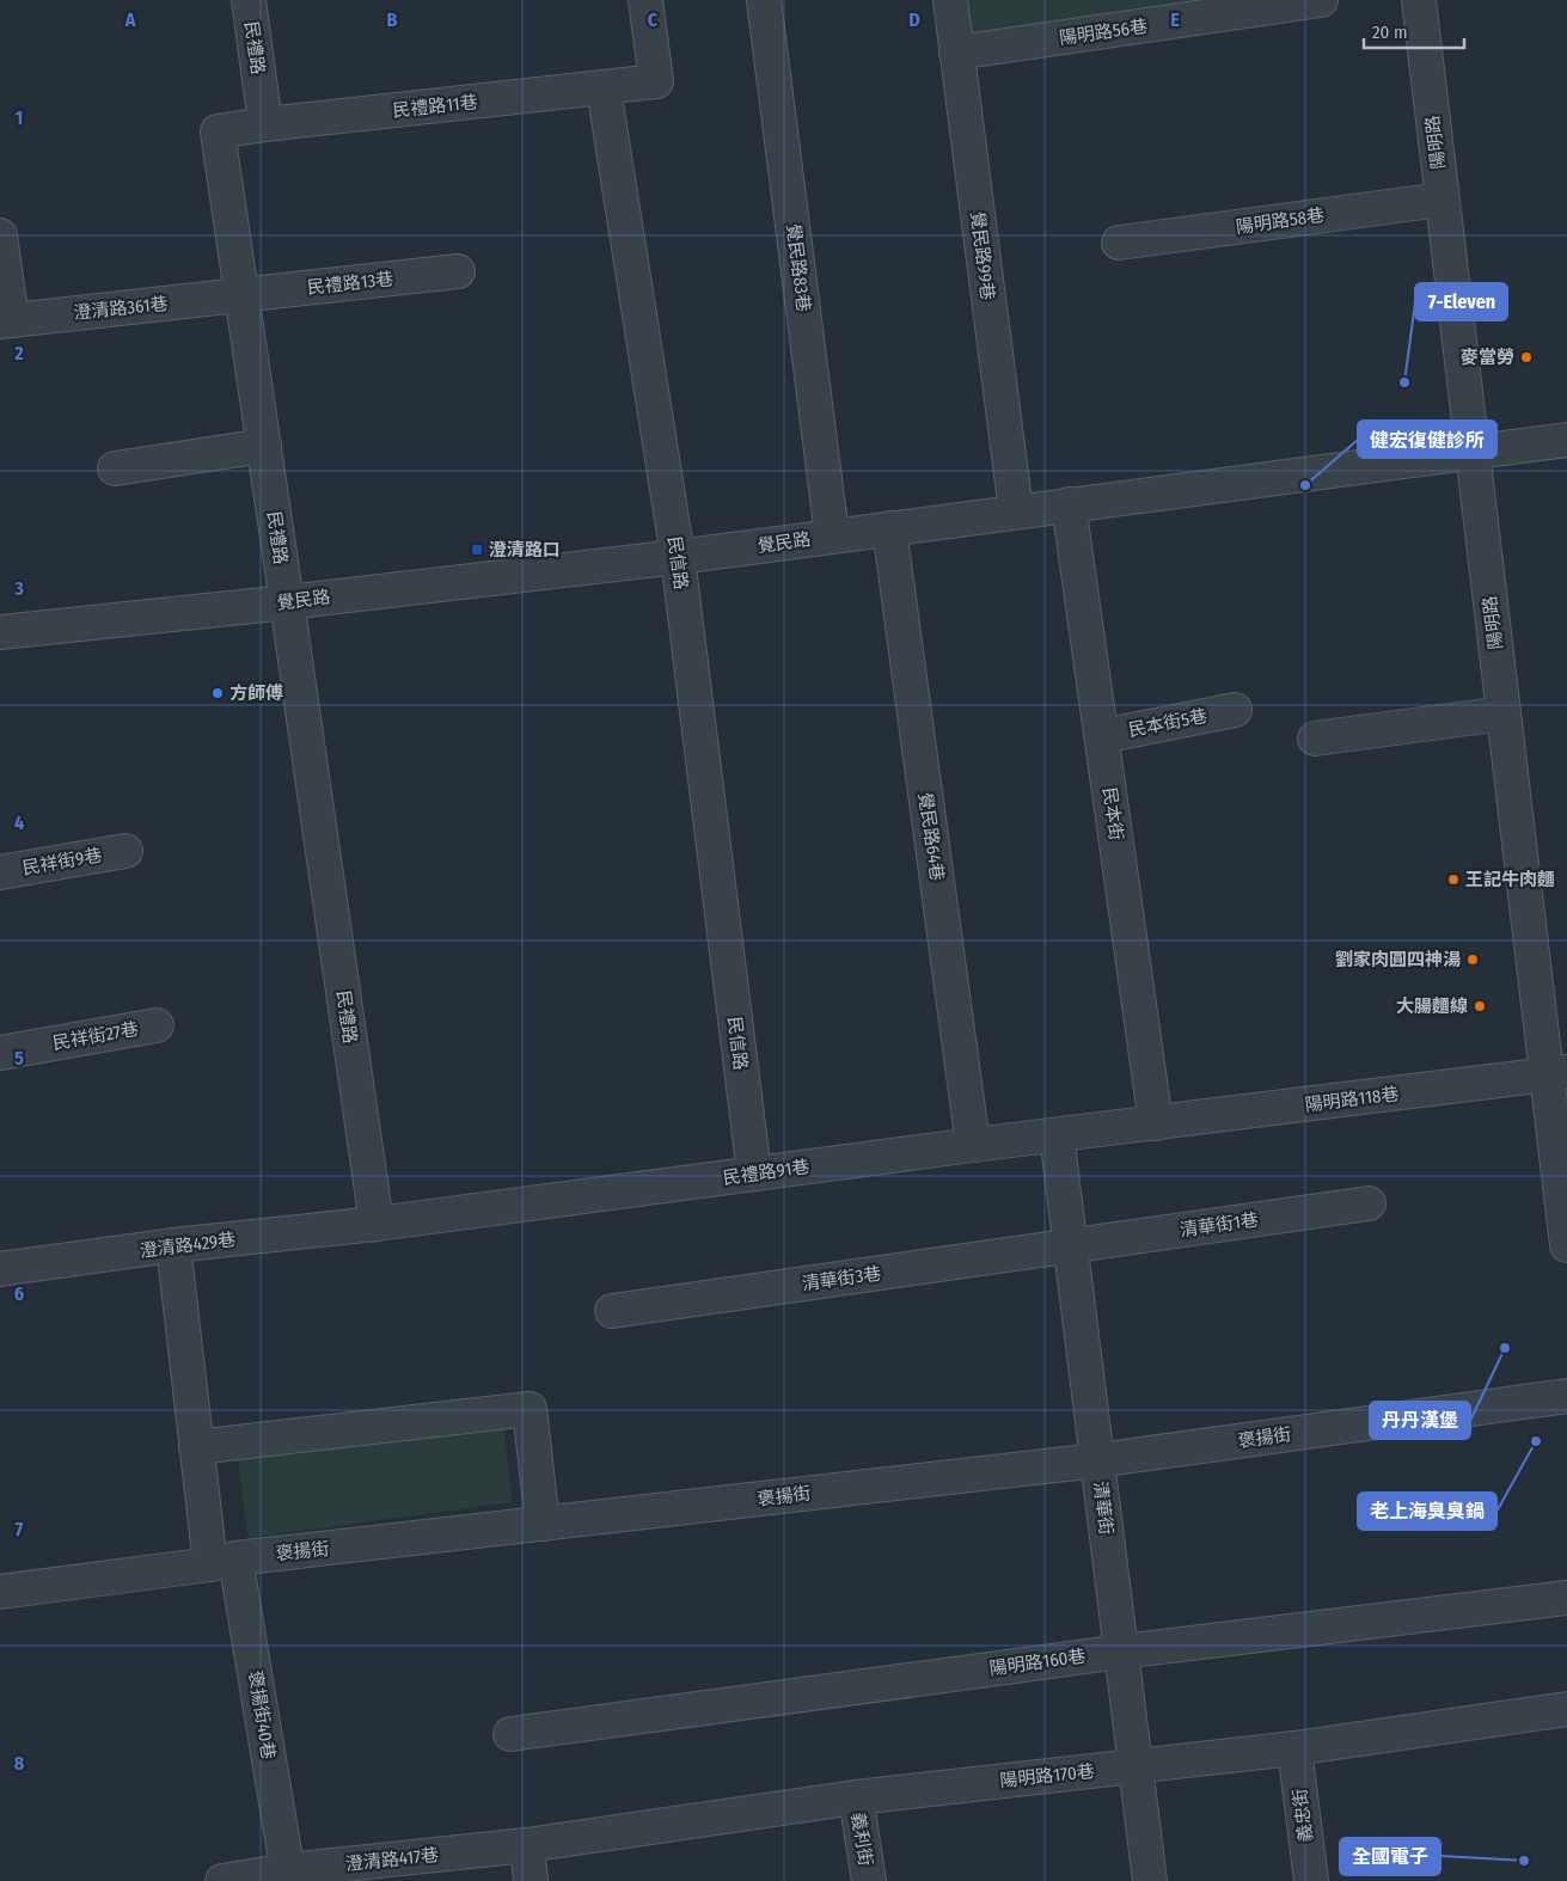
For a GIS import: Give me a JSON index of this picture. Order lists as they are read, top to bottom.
{
  "streets": {
    "street": [
      "陽明路56巷",
      "民禮路",
      "民禮路11巷",
      "陽明路",
      "陽明路58巷",
      "覺民路99巷",
      "覺民路83巷",
      "民禮路13巷",
      "澄清路361巷",
      "覺民路",
      "民信路",
      "民本街5巷",
      "民本街",
      "覺民路64巷",
      "民祥街9巷",
      "民祥街27巷",
      "陽明路118巷",
      "民禮路91巷",
      "清華街1巷",
      "澄清路429巷",
      "清華街3巷",
      "褒揚街",
      "清華街",
      "陽明路160巷",
      "褒揚街40巷",
      "陽明路170巷",
      "義忠街",
      "義利街",
      "澄清路417巷"
    ]
  },
  "crossings": [
    ["陽明路56巷", "覺民路99巷"],
    ["民禮路", "民禮路11巷"],
    ["民禮路", "民禮路13巷"],
    ["民禮路", "澄清路361巷"],
    ["民禮路", "覺民路"],
    ["民禮路", "民禮路91巷"],
    ["民禮路", "澄清路429巷"],
    ["民禮路11巷", "民信路"],
    ["陽明路", "陽明路58巷"],
    ["陽明路", "覺民路"],
    ["陽明路", "陽明路118巷"],
    ["覺民路99巷", "覺民路"],
    ["覺民路83巷", "覺民路"],
    ["民禮路13巷", "澄清路361巷"],
    ["覺民路", "民信路"],
    ["覺民路", "民本街"],
    ["覺民路", "覺民路64巷"],
    ["民信路", "民禮路91巷"],
    ["民本街5巷", "民本街"],
    ["民本街", "陽明路118巷"],
    ["民本街", "民禮路91巷"],
    ["覺民路64巷", "民禮路91巷"],
    ["陽明路118巷", "民禮路91巷"],
    ["民禮路91巷", "澄清路429巷"],
    ["民禮路91巷", "清華街"],
    ["清華街1巷", "清華街3巷"],
    ["清華街1巷", "清華街"],
    ["澄清路429巷", "褒揚街40巷"],
    ["清華街3巷", "清華街"],
    ["褒揚街", "清華街"],
    ["褒揚街", "褒揚街40巷"],
    ["清華街", "陽明路160巷"],
    ["清華街", "陽明路170巷"],
    ["褒揚街40巷", "澄清路417巷"],
    ["陽明路170巷", "義忠街"],
    ["陽明路170巷", "義利街"],
    ["陽明路170巷", "澄清路417巷"]
  ],
  "places": {
    "other": [
      "麥當勞",
      "7-Eleven",
      "健宏復健診所",
      "方師傅",
      "王記牛肉麵",
      "劉家肉圓四神湯",
      "大腸麵線",
      "丹丹漢堡",
      "老上海臭臭鍋",
      "全國電子"
    ],
    "transit": ["澄清路口"]
  },
  "scale_bar": "20 m",
  "grid": {
    "columns": [
      "A",
      "B",
      "C",
      "D",
      "E"
    ],
    "rows": [
      "1",
      "2",
      "3",
      "4",
      "5",
      "6",
      "7",
      "8"
    ]
  }
}
